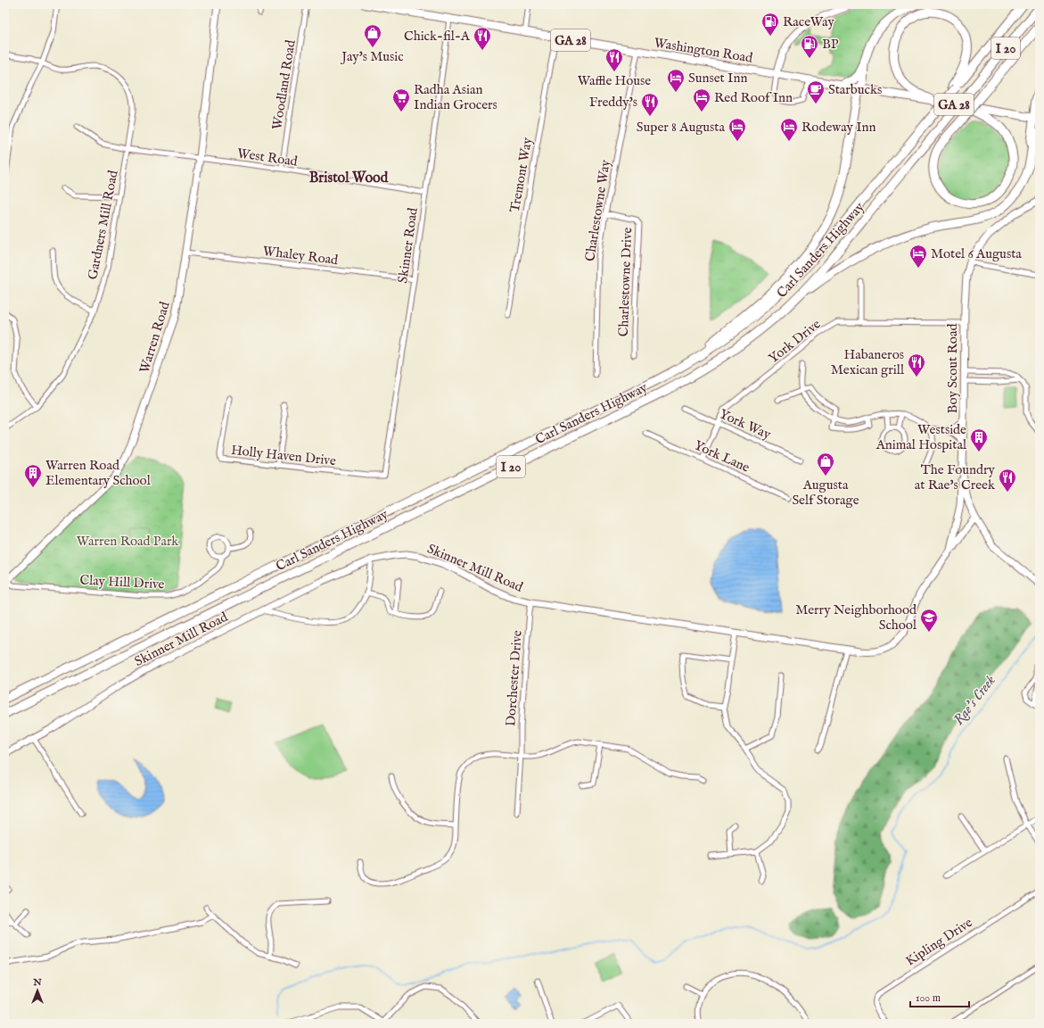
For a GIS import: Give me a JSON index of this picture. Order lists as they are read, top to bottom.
{
  "streets": {
    "highway": ["I 20", "Carl Sanders Highway"],
    "main road": ["GA 28", "Washington Road"],
    "street": [
      "Woodland Road",
      "West Road",
      "Tremont Way",
      "Charlestowne Way",
      "Gardners Mill Road",
      "Skinner Road",
      "Whaley Road",
      "Charlestowne Drive",
      "Warren Road",
      "York Drive",
      "Boy Scout Road",
      "York Way",
      "Holly Haven Drive",
      "York Lane",
      "Skinner Mill Road",
      "Clay Hill Drive",
      "Dorchester Drive",
      "Kipling Drive"
    ]
  },
  "crossings": [
    ["Washington Road", "Tremont Way"],
    ["Washington Road", "Charlestowne Way"],
    ["Washington Road", "Skinner Road"],
    ["Woodland Road", "West Road"],
    ["West Road", "Gardners Mill Road"],
    ["West Road", "Skinner Road"],
    ["West Road", "Warren Road"],
    ["Charlestowne Way", "Charlestowne Drive"],
    ["Skinner Road", "Whaley Road"],
    ["Skinner Road", "Holly Haven Drive"],
    ["Whaley Road", "Warren Road"],
    ["Warren Road", "Clay Hill Drive"],
    ["York Drive", "Boy Scout Road"],
    ["York Drive", "York Way"],
    ["York Drive", "York Lane"],
    ["Boy Scout Road", "Skinner Mill Road"],
    ["Skinner Mill Road", "Dorchester Drive"]
  ],
  "districts": ["Bristol Wood"],
  "water": ["Rae's Creek"],
  "parks": ["Warren Road Park"],
  "places": {
    "fuel station": ["RaceWay", "BP"],
    "shop": ["Jay's Music", "Augusta Self Storage"],
    "restaurant": [
      "Chick-fil-A",
      "Waffle House",
      "Freddy's",
      "Habaneros Mexican grill",
      "The Foundry at Rae's Creek"
    ],
    "hotel": [
      "Sunset Inn",
      "Red Roof Inn",
      "Super 8 Augusta",
      "Rodeway Inn",
      "Motel 6 Augusta"
    ],
    "cafe": ["Starbucks"],
    "supermarket": ["Radha Asian Indian Grocers"],
    "building": ["Westside Animal Hospital", "Warren Road Elementary School"],
    "school or university": ["Merry Neighborhood School"]
  },
  "scale_bar": "100 m",
  "north": "top"
}
